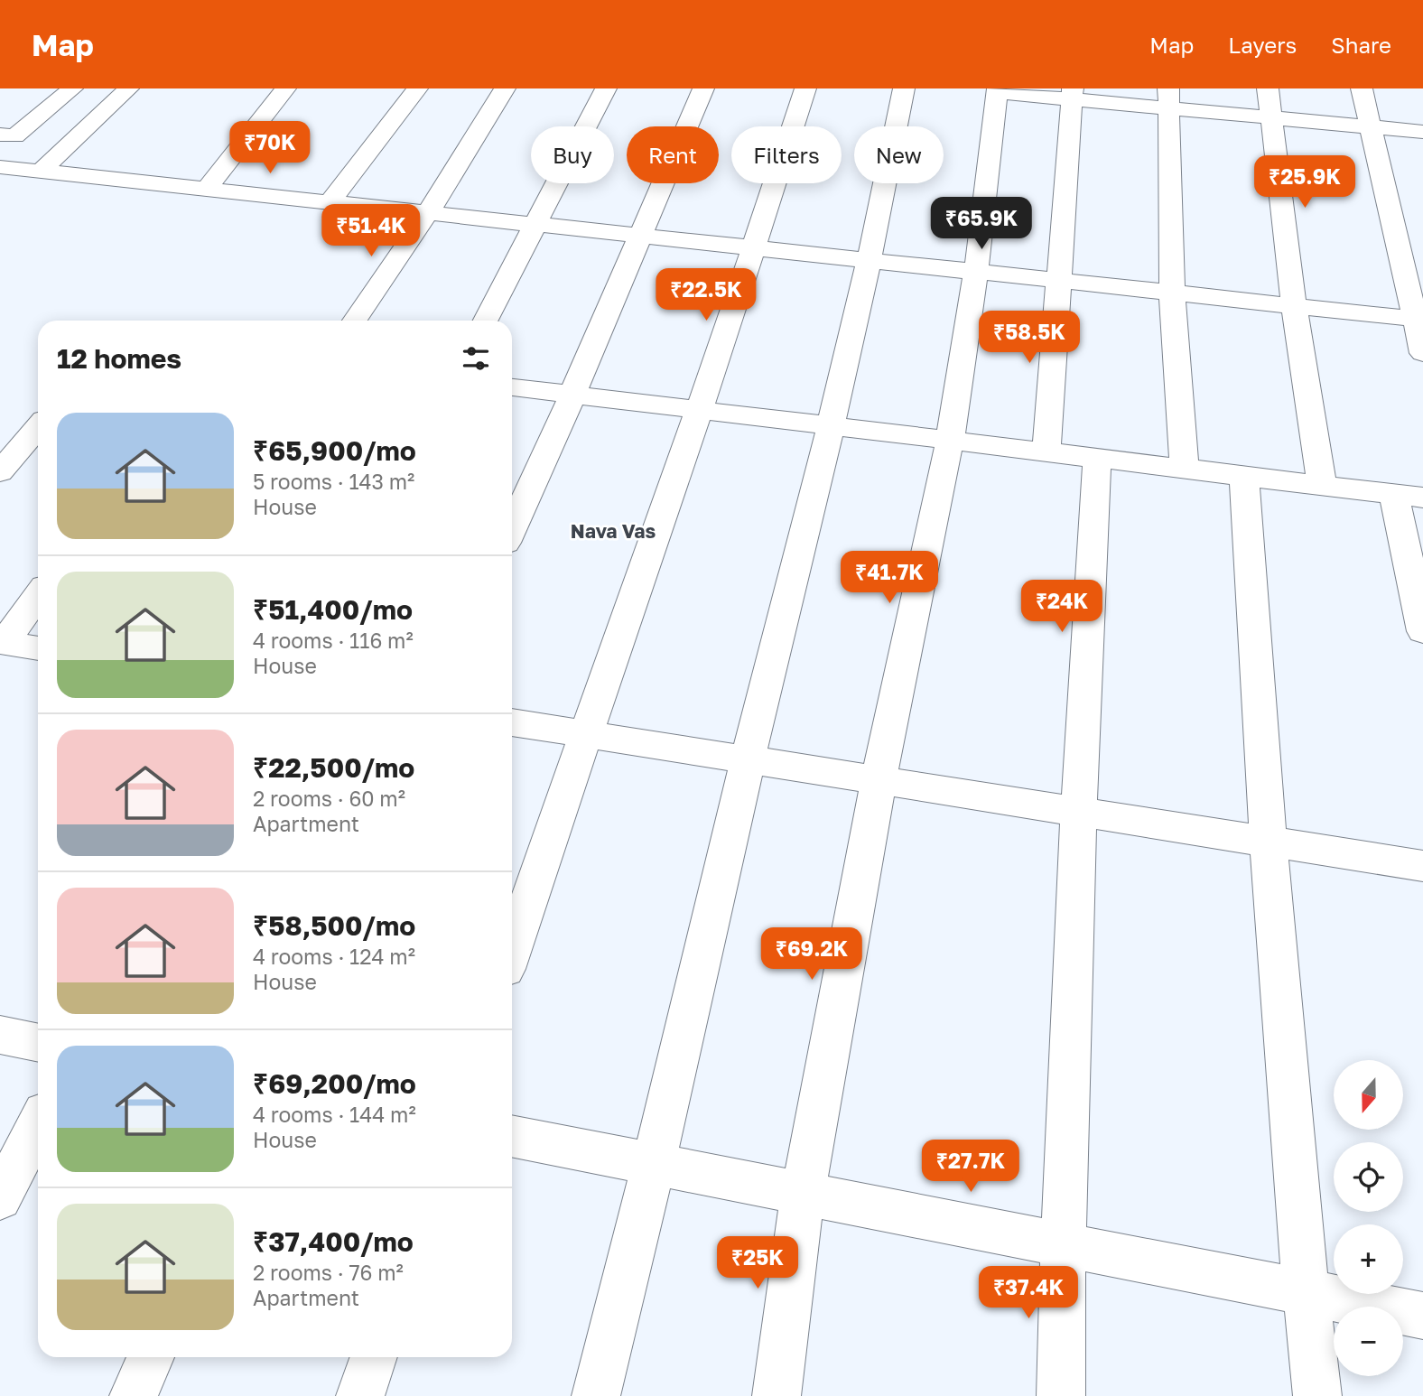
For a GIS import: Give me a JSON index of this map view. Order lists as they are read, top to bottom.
{
  "districts": ["Nava Vas"],
  "north": "bottom",
  "page": {
    "header": "Map",
    "nav": ["Map", "Layers", "Share"],
    "price": [
      "₹70K",
      "₹25.9K",
      "₹65.9K",
      "₹51.4K",
      "₹22.5K",
      "₹58.5K",
      "₹41.7K",
      "₹24K",
      "₹69.2K",
      "₹27.7K",
      "₹25K",
      "₹37.4K"
    ],
    "chip": [
      "Buy",
      "Rent",
      "Filters",
      "New"
    ],
    "heading": "12 homes",
    "list": [
      {
        "name": "₹65,900/mo",
        "note": "5 rooms · 143 m² · House"
      },
      {
        "name": "₹51,400/mo",
        "note": "4 rooms · 116 m² · House"
      },
      {
        "name": "₹22,500/mo",
        "note": "2 rooms · 60 m² · Apartment"
      },
      {
        "name": "₹58,500/mo",
        "note": "4 rooms · 124 m² · House"
      },
      {
        "name": "₹69,200/mo",
        "note": "4 rooms · 144 m² · House"
      },
      {
        "name": "₹37,400/mo",
        "note": "2 rooms · 76 m² · Apartment"
      }
    ],
    "map_buttons": ["+", "−"]
  }
}
